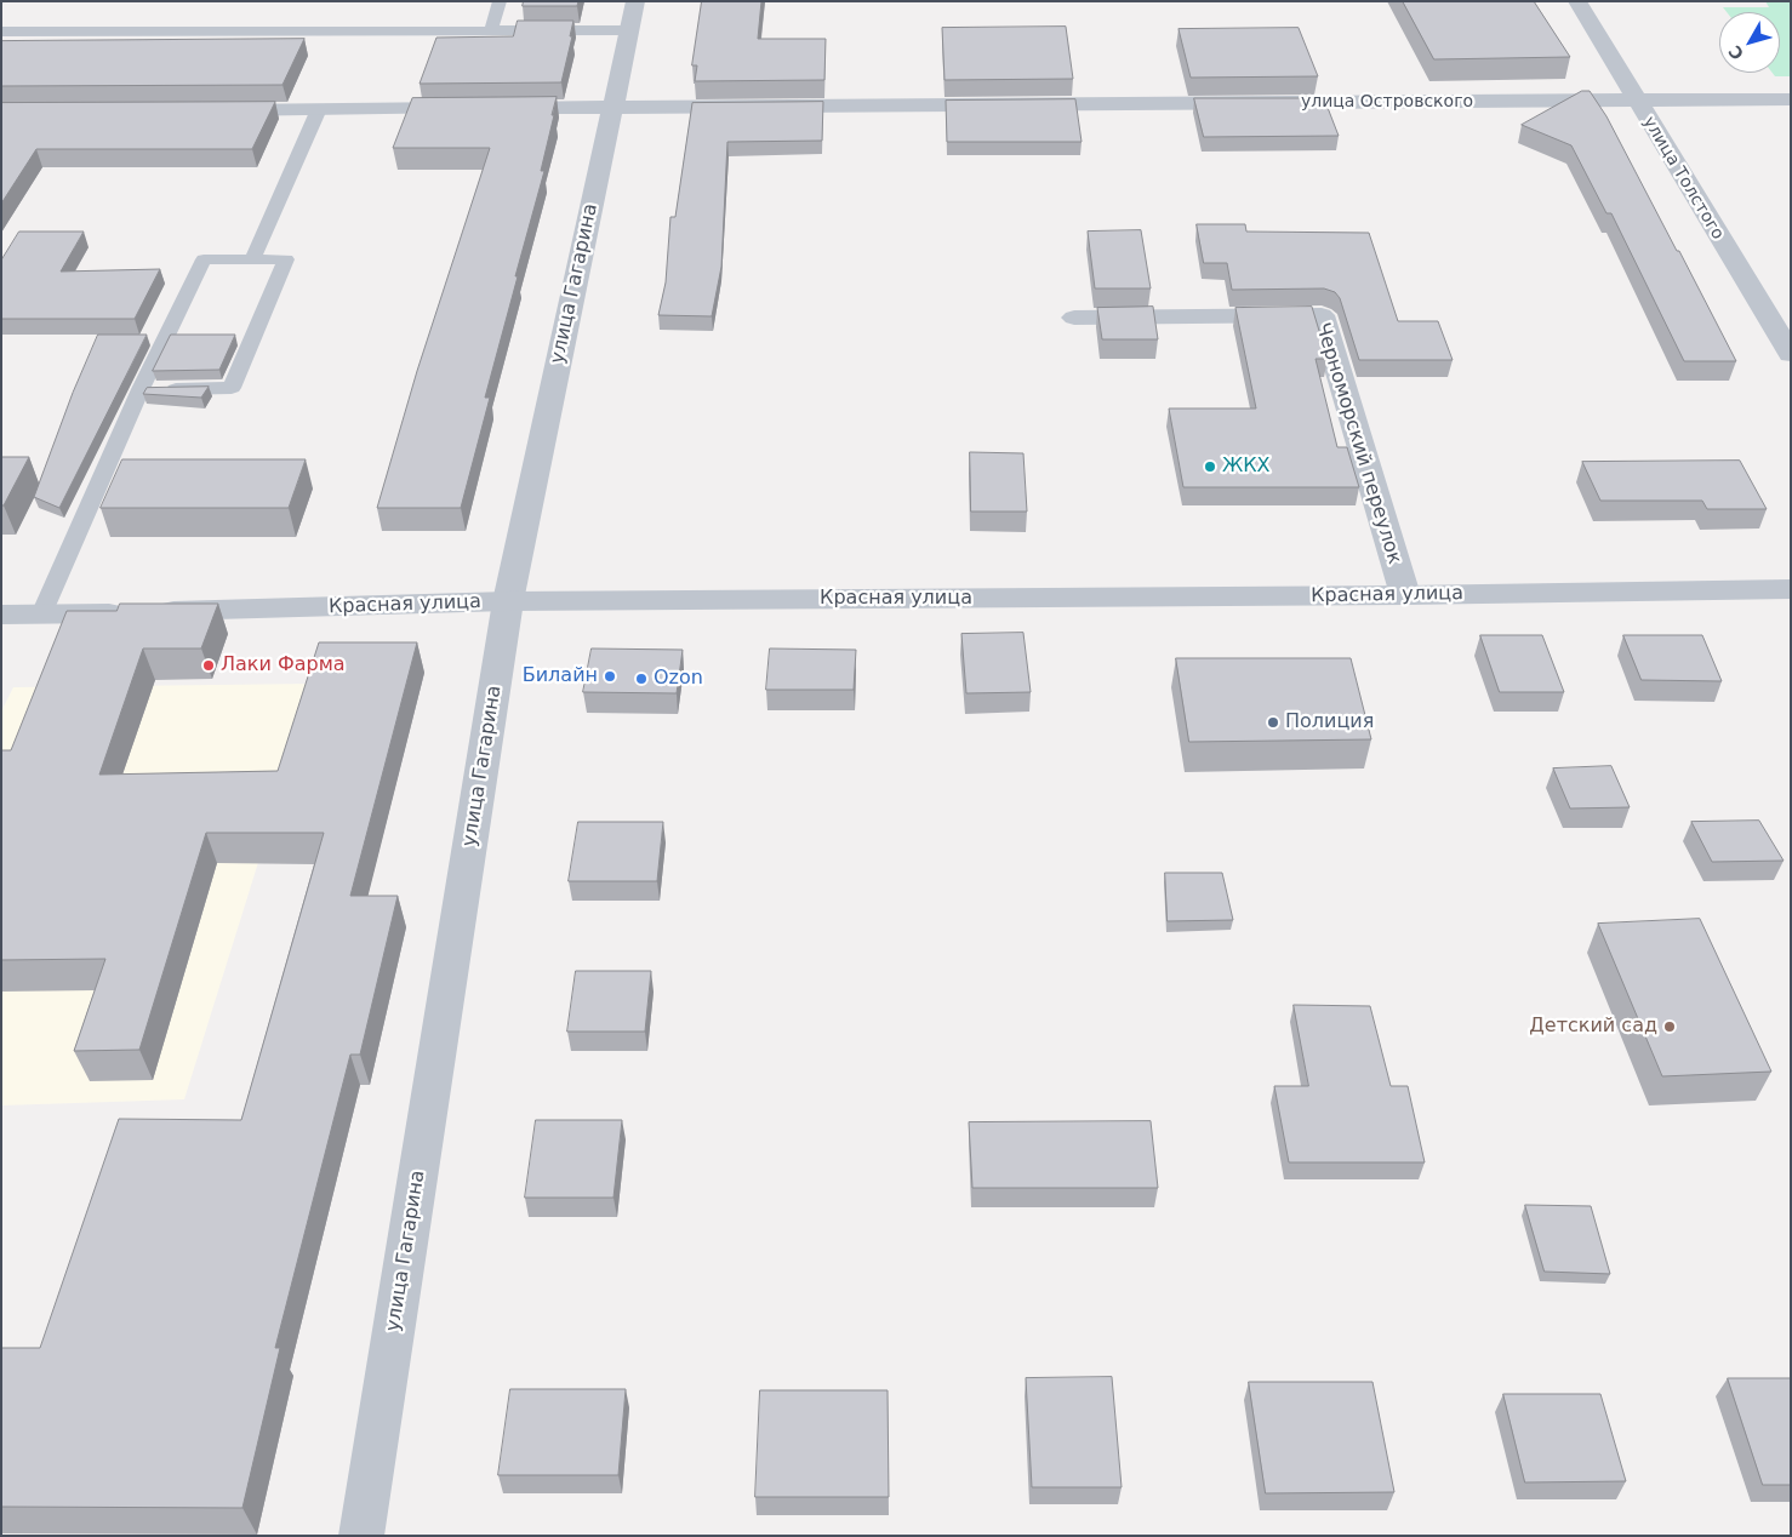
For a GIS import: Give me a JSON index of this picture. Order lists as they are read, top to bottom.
{
  "streets": {
    "street": [
      "улица Островского",
      "улица Толстого",
      "улица Гагарина",
      "Черноморский переулок",
      "Красная улица"
    ]
  },
  "crossings": [
    ["улица Островского", "улица Толстого"],
    ["улица Островского", "улица Гагарина"],
    ["улица Гагарина", "Красная улица"],
    ["Черноморский переулок", "Красная улица"]
  ],
  "places": [
    "ЖКХ",
    "Лаки Фарма",
    "Билайн",
    "Ozon",
    "Полиция",
    "Детский сад"
  ],
  "north": "bottom left"
}
